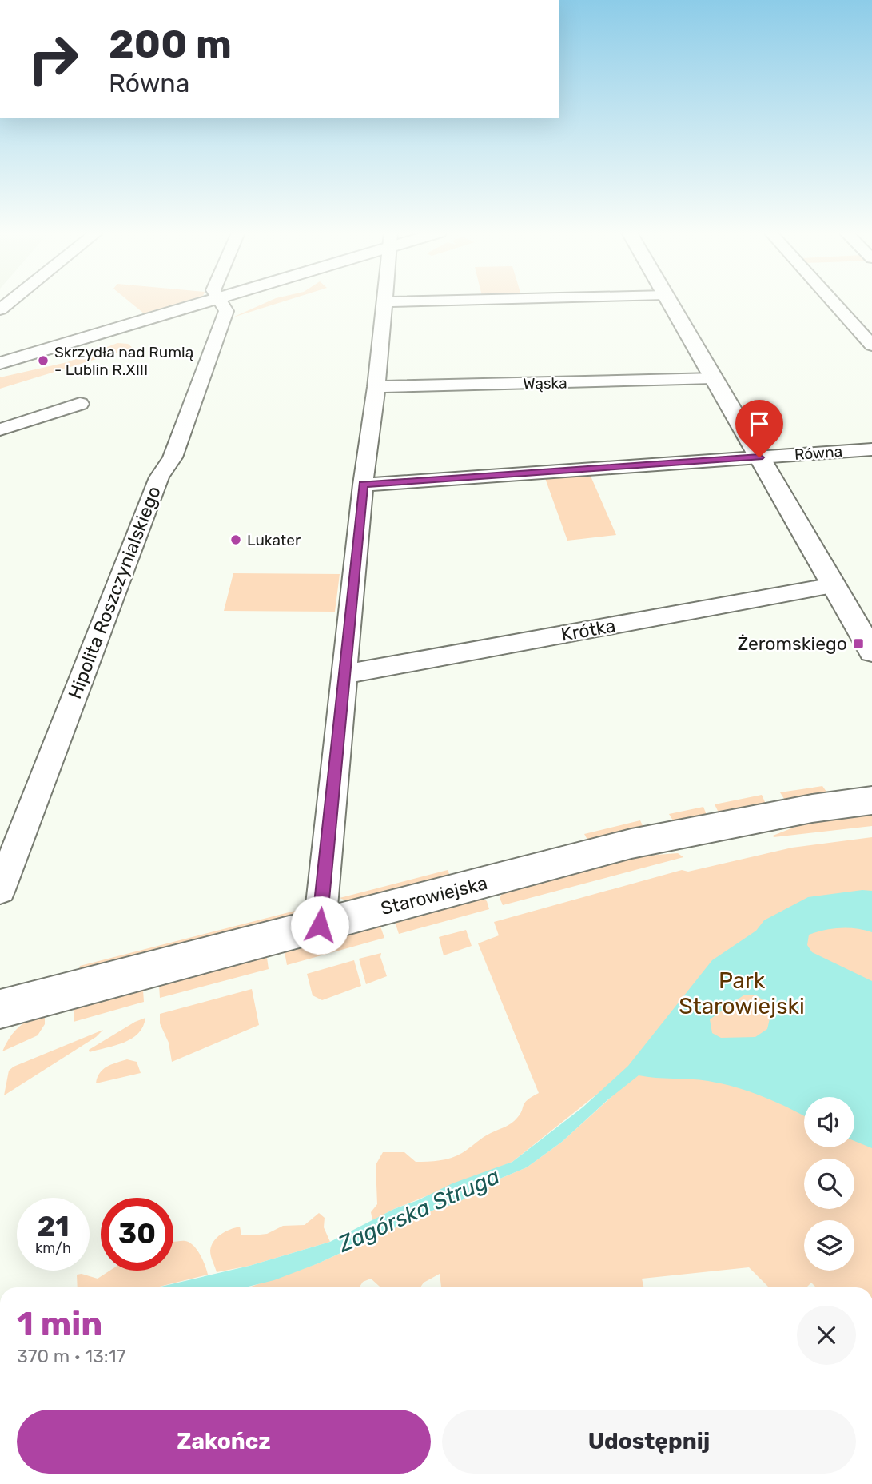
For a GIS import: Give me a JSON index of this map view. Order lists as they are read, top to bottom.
{
  "streets": {
    "street": [
      "Wąska",
      "Równa",
      "Hipolita Roszczynialskiego",
      "Krótka",
      "Starowiejska"
    ]
  },
  "water": ["Zagórska Struga"],
  "parks": ["Park Starowiejski"],
  "places": {
    "other": ["Skrzydła nad Rumią - Lublin R.XIII", "Lukater"],
    "transit": ["Żeromskiego"]
  },
  "page": {
    "turn": ["200 m", "Równa"],
    "speed": "21 km/h",
    "limit": "30",
    "heading": ["1 min", "370 m · 13:17"],
    "buttons": ["Zakończ", "Udostępnij"]
  }
}
